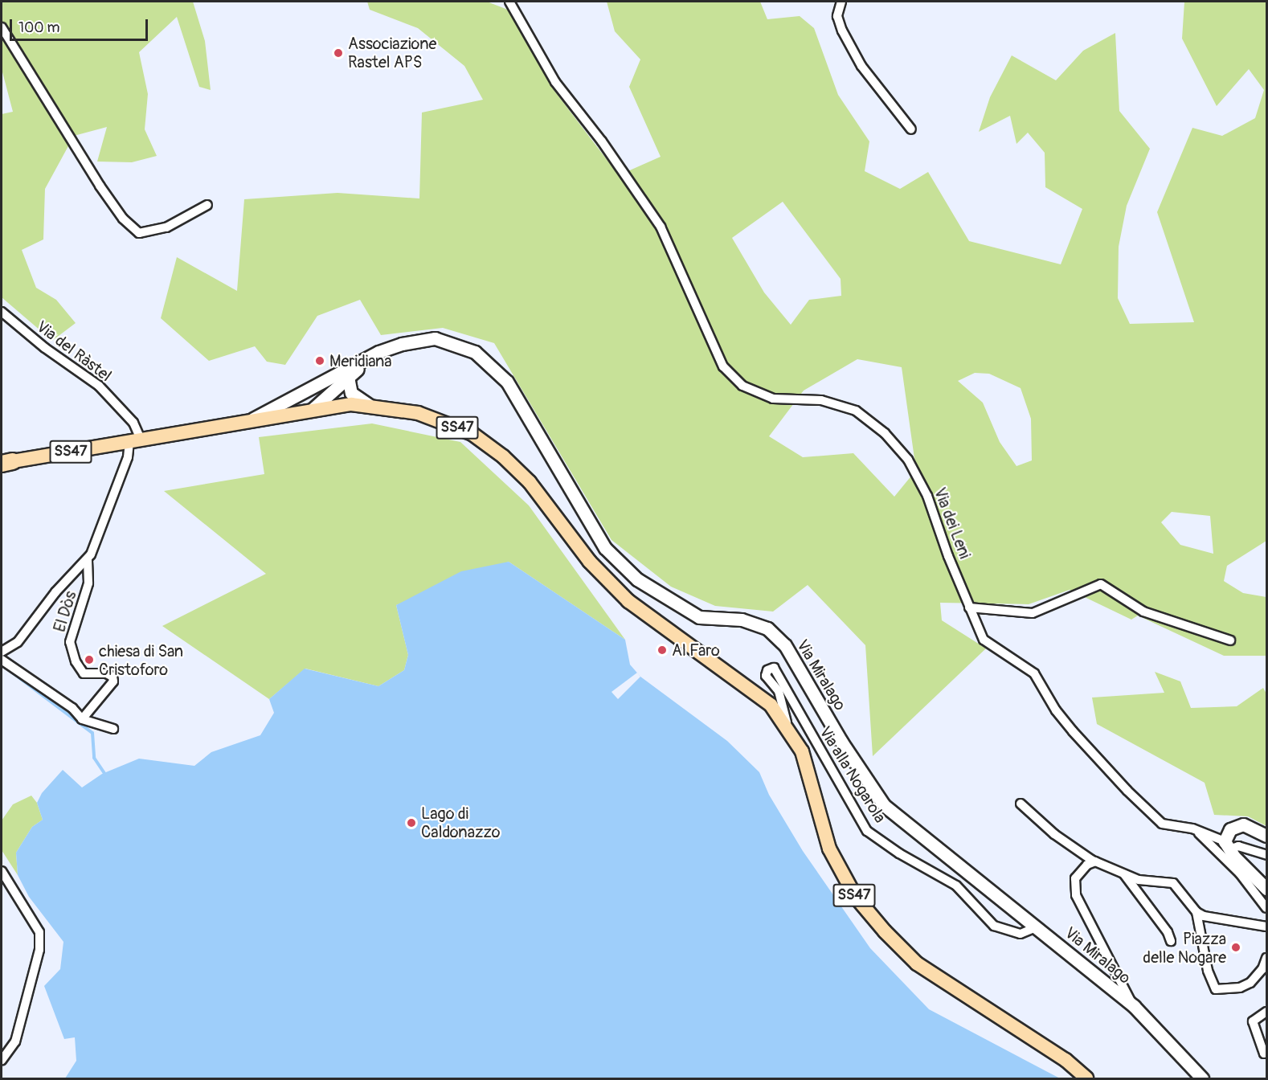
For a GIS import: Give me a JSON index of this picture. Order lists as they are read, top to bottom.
{
  "streets": {
    "main road": ["SS47"],
    "street": [
      "Via del Ràstel",
      "Via dei Leni",
      "El Dòs",
      "Via Miralago",
      "Via alla Nogarola"
    ]
  },
  "crossings": [
    ["Via del Ràstel", "SS47"],
    ["SS47", "Via alla Nogarola"],
    ["Via Miralago", "Via alla Nogarola"]
  ],
  "places": [
    "Associazione Rastel APS",
    "Meridiana",
    "Al Faro",
    "chiesa di San Cristoforo",
    "Lago di Caldonazzo",
    "Piazza delle Nogare"
  ],
  "scale_bar": "100 m"
}
